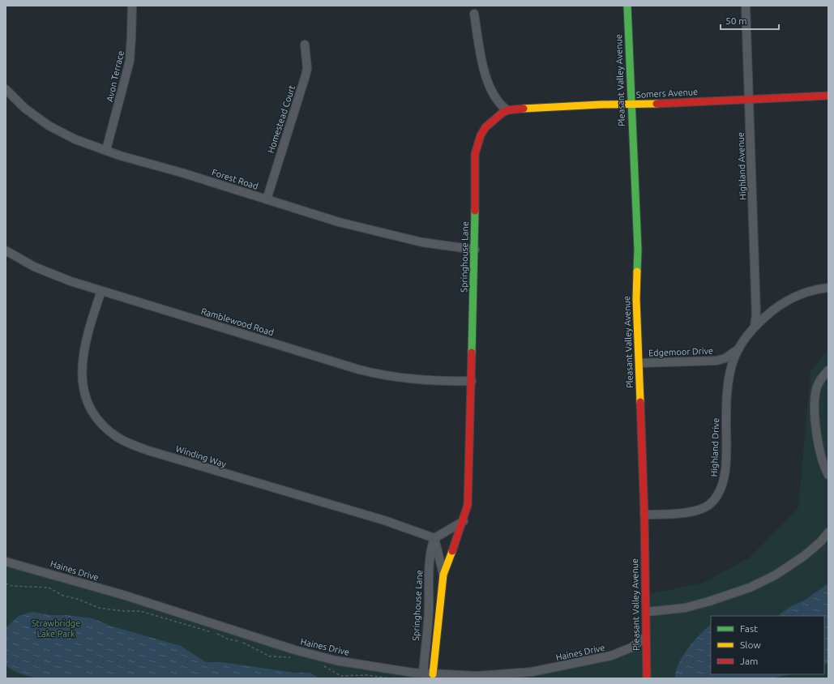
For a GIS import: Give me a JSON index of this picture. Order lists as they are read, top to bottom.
{
  "streets": {
    "street": [
      "Avon Terrace",
      "Pleasant Valley Avenue",
      "Somers Avenue",
      "Homestead Court",
      "Highland Avenue",
      "Forest Road",
      "Springhouse Lane",
      "Ramblewood Road",
      "Edgemoor Drive",
      "Highland Drive",
      "Winding Way",
      "Haines Drive"
    ]
  },
  "crossings": [
    ["Avon Terrace", "Forest Road"],
    ["Pleasant Valley Avenue", "Somers Avenue"],
    ["Pleasant Valley Avenue", "Edgemoor Drive"],
    ["Pleasant Valley Avenue", "Highland Drive"],
    ["Pleasant Valley Avenue", "Haines Drive"],
    ["Somers Avenue", "Highland Avenue"],
    ["Somers Avenue", "Springhouse Lane"],
    ["Homestead Court", "Forest Road"],
    ["Highland Avenue", "Highland Drive"],
    ["Forest Road", "Springhouse Lane"],
    ["Springhouse Lane", "Ramblewood Road"],
    ["Springhouse Lane", "Winding Way"],
    ["Springhouse Lane", "Haines Drive"],
    ["Ramblewood Road", "Winding Way"],
    ["Edgemoor Drive", "Highland Drive"]
  ],
  "parks": ["Strawbridge Lake Park"],
  "legend": ["Fast", "Slow", "Jam"],
  "scale_bar": "50 m"
}
